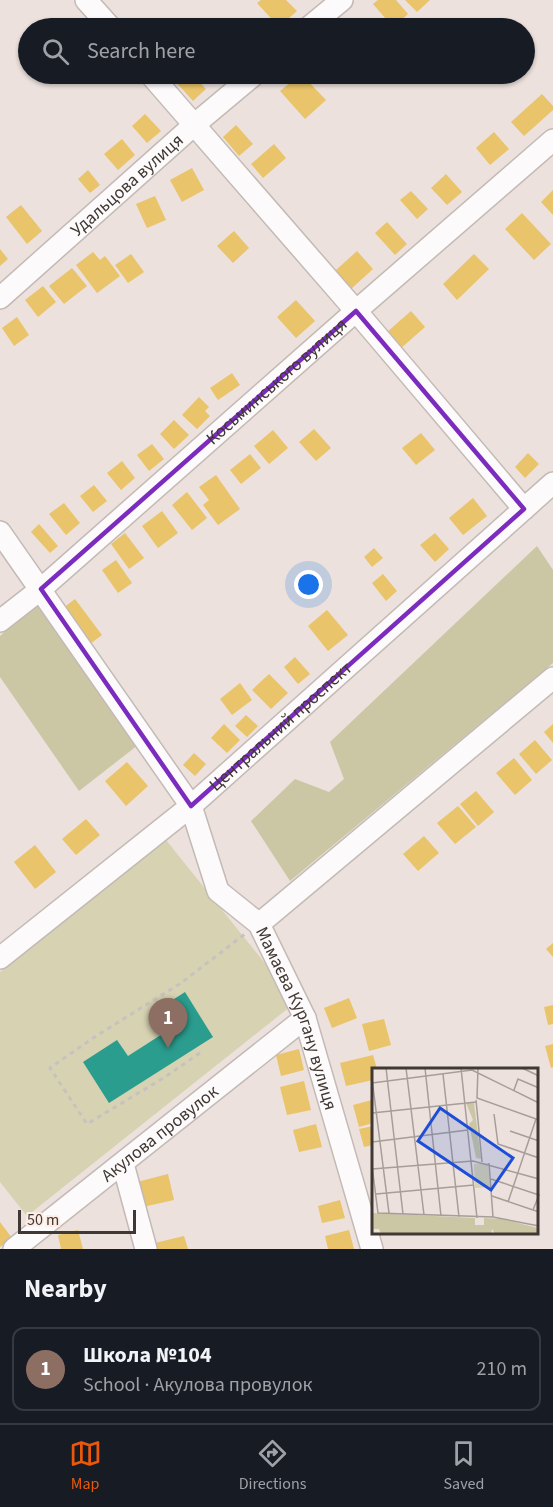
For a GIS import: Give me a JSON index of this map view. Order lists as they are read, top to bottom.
{
  "streets": {
    "street": [
      "Удальцова вулиця",
      "Косьминського вулиця",
      "Центральний проспект",
      "Мамаєва Кургану вулиця",
      "Акулова провулок"
    ]
  },
  "crossings": [
    ["Косьминського вулиця", "Мамаєва Кургану вулиця"],
    ["Центральний проспект", "Мамаєва Кургану вулиця"],
    ["Мамаєва Кургану вулиця", "Акулова провулок"]
  ],
  "scale_bar": "50 m",
  "page": {
    "search": "Search here",
    "pins": "1",
    "scale": "50 m",
    "heading": "Nearby",
    "list": [
      {
        "mark": "1",
        "name": "Школа №104",
        "note": "School · Акулова провулок",
        "value": "210 m"
      }
    ],
    "nav": ["Map", "Directions", "Saved"]
  }
}
